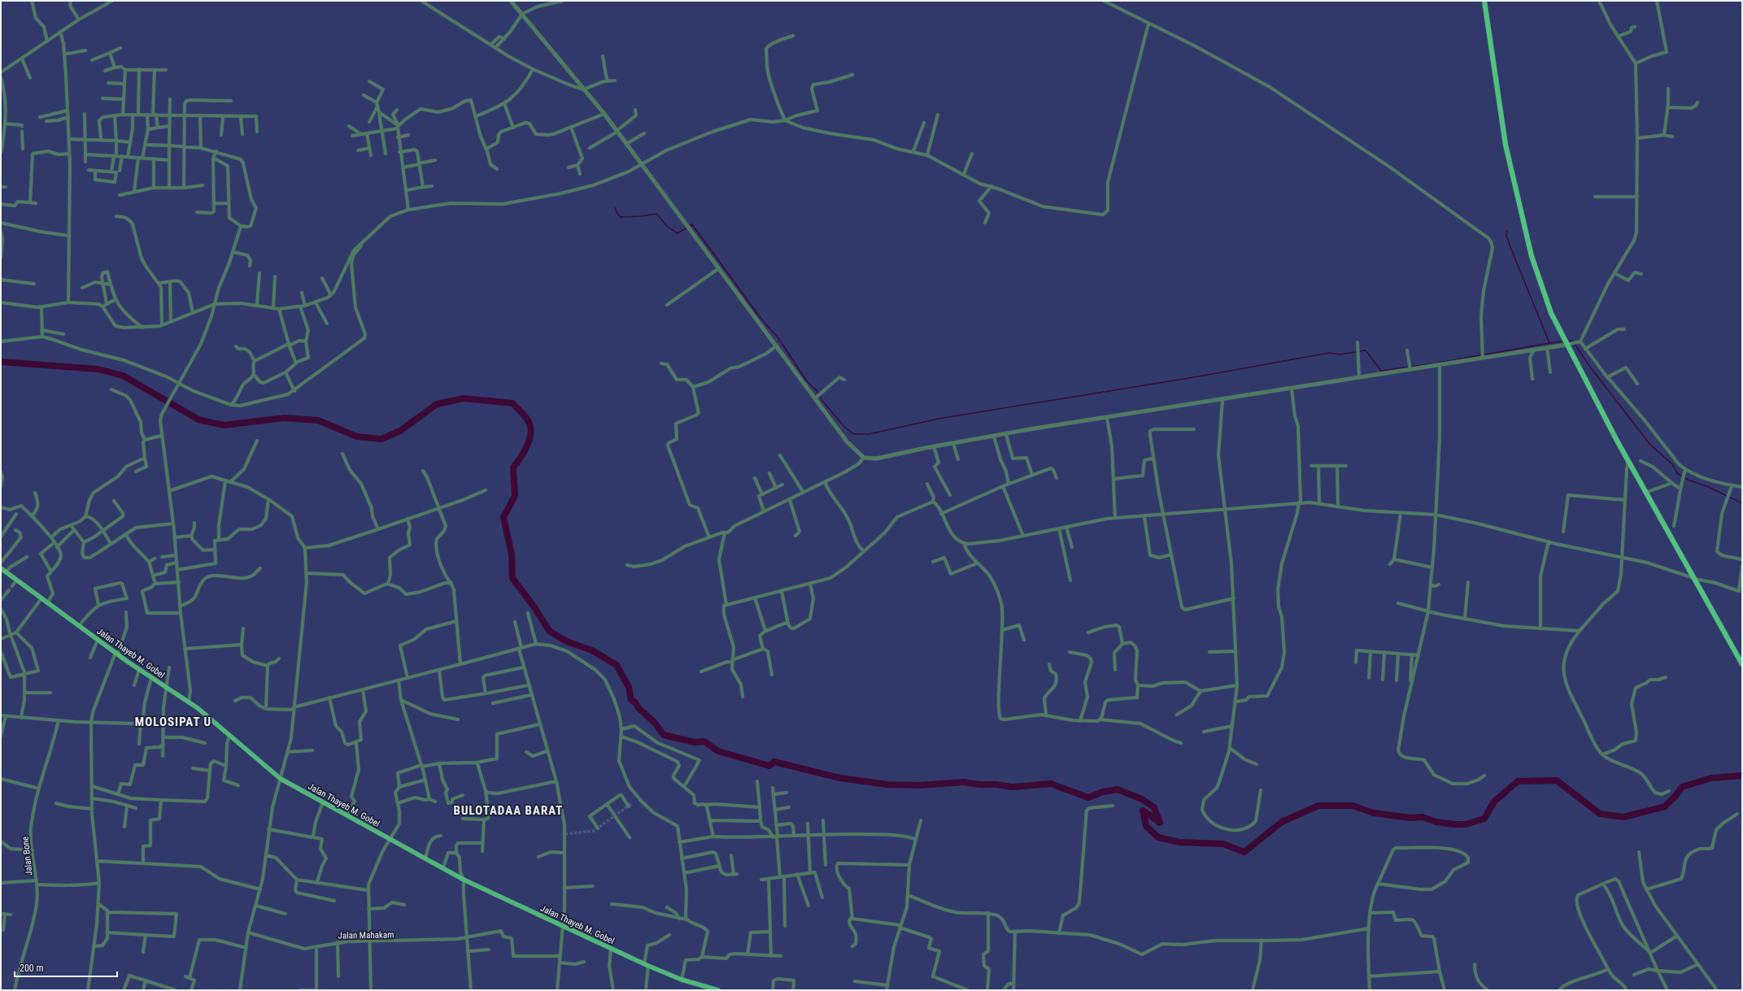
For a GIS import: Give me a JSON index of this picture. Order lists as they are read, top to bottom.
{
  "streets": {
    "main road": ["Jalan Thayeb M. Gobel"],
    "street": ["Jalan Bone", "Jalan Mahakam"]
  },
  "districts": ["MOLOSIPAT U", "BULOTADAA BARAT"],
  "scale_bar": "200 m"
}
